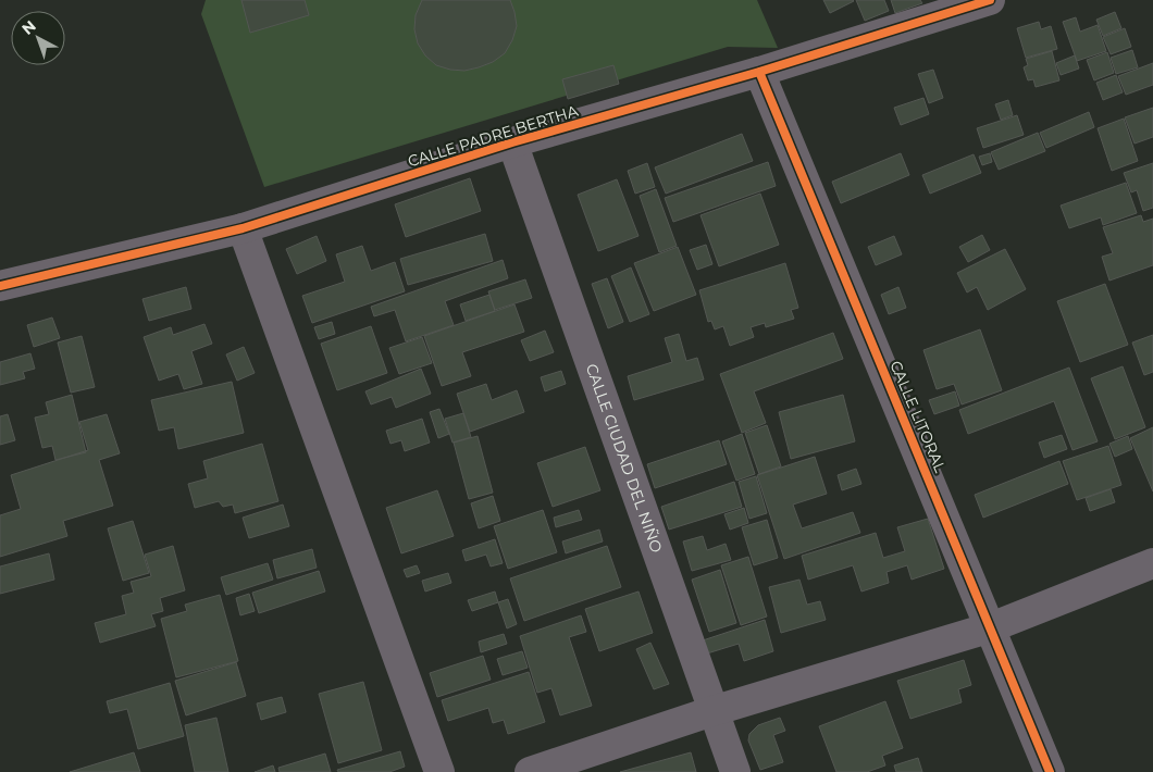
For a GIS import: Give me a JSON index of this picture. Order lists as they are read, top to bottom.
{
  "streets": {
    "street": ["CALLE PADRE BERTHA", "CALLE LITORAL", "CALLE CIUDAD DEL NIÑO"]
  },
  "crossings": [
    ["CALLE PADRE BERTHA", "CALLE LITORAL"],
    ["CALLE PADRE BERTHA", "CALLE CIUDAD DEL NIÑO"]
  ],
  "north": "top left"
}
